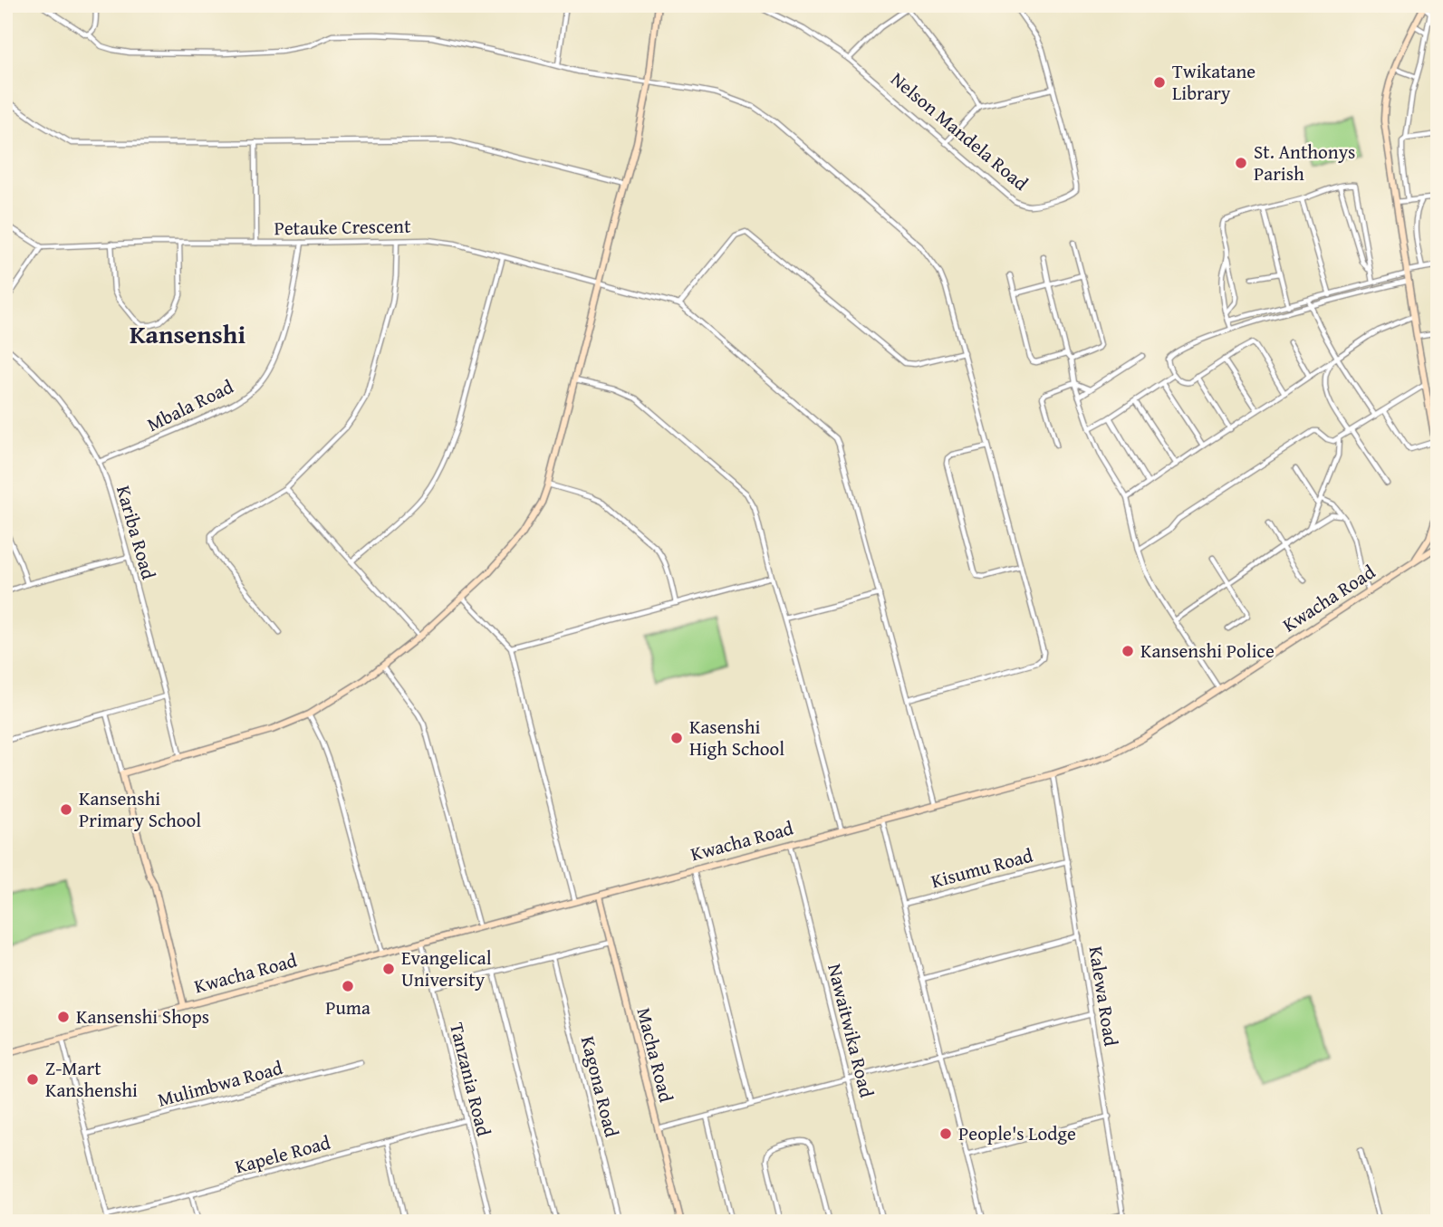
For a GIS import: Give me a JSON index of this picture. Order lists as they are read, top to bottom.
{
  "streets": {
    "main road": ["Kwacha Road", "Macha Road"],
    "street": [
      "Nelson Mandela Road",
      "Petauke Crescent",
      "Mbala Road",
      "Kariba Road",
      "Kisumu Road",
      "Kalewa Road",
      "Nawaitwika Road",
      "Tanzania Road",
      "Mulimbwa Road",
      "Kagona Road",
      "Kapele Road"
    ]
  },
  "crossings": [
    ["Petauke Crescent", "Mbala Road"],
    ["Mbala Road", "Kariba Road"],
    ["Kwacha Road", "Kalewa Road"],
    ["Kwacha Road", "Nawaitwika Road"],
    ["Kwacha Road", "Macha Road"],
    ["Kwacha Road", "Tanzania Road"],
    ["Kisumu Road", "Kalewa Road"],
    ["Tanzania Road", "Kapele Road"]
  ],
  "districts": ["Kansenshi"],
  "places": [
    "Twikatane Library",
    "St. Anthonys Parish",
    "Kansenshi Police",
    "Kasenshi High School",
    "Kansenshi Primary School",
    "Evangelical University",
    "Puma",
    "Kansenshi Shops",
    "Z-Mart Kanshenshi",
    "People's Lodge"
  ]
}
